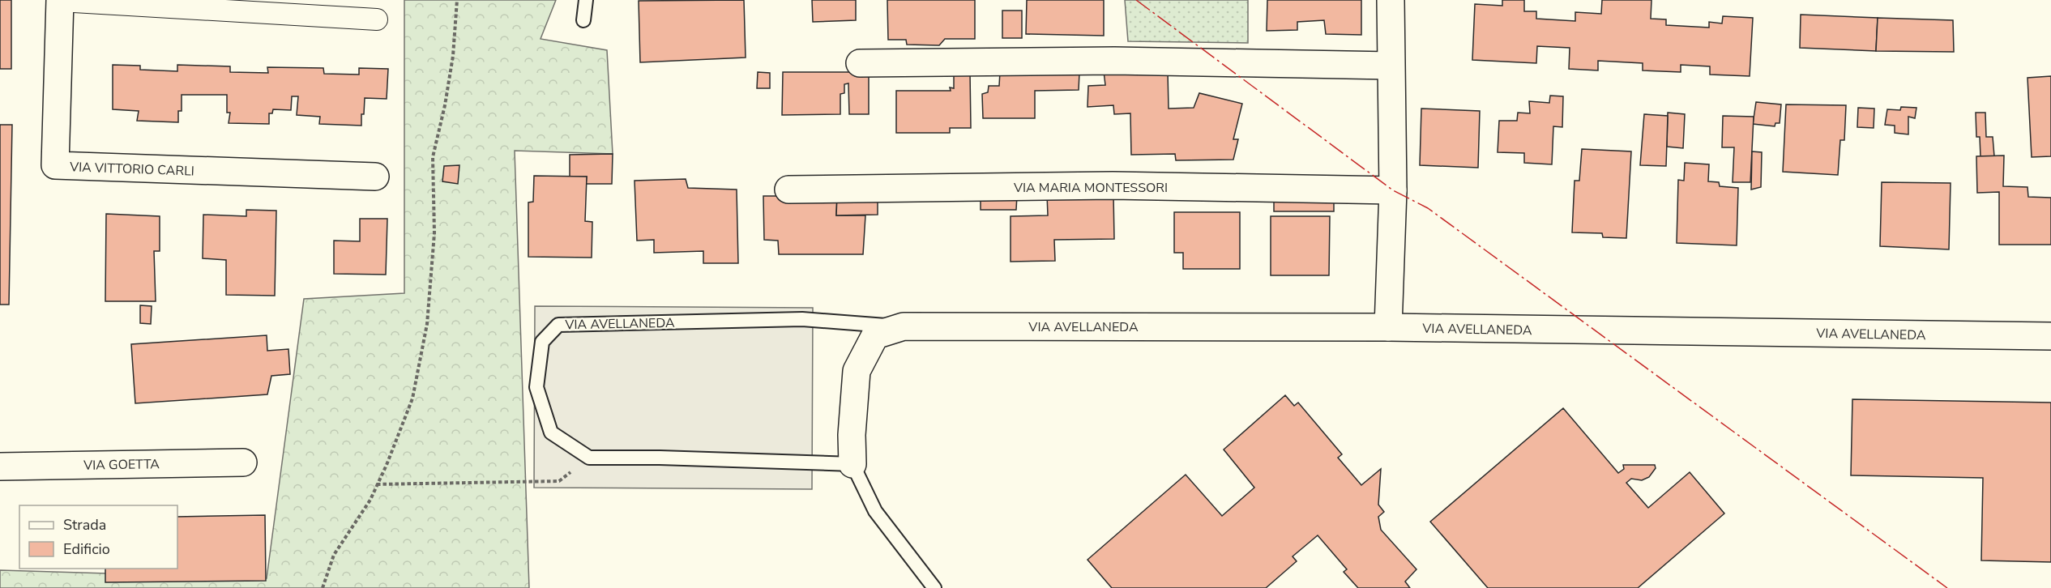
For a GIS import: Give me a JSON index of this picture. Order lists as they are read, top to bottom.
{
  "streets": {
    "street": [
      "VIA VITTORIO CARLI",
      "VIA MARIA MONTESSORI",
      "VIA AVELLANEDA",
      "VIA GOETTA"
    ]
  },
  "legend": ["Strada", "Edificio"]
}
